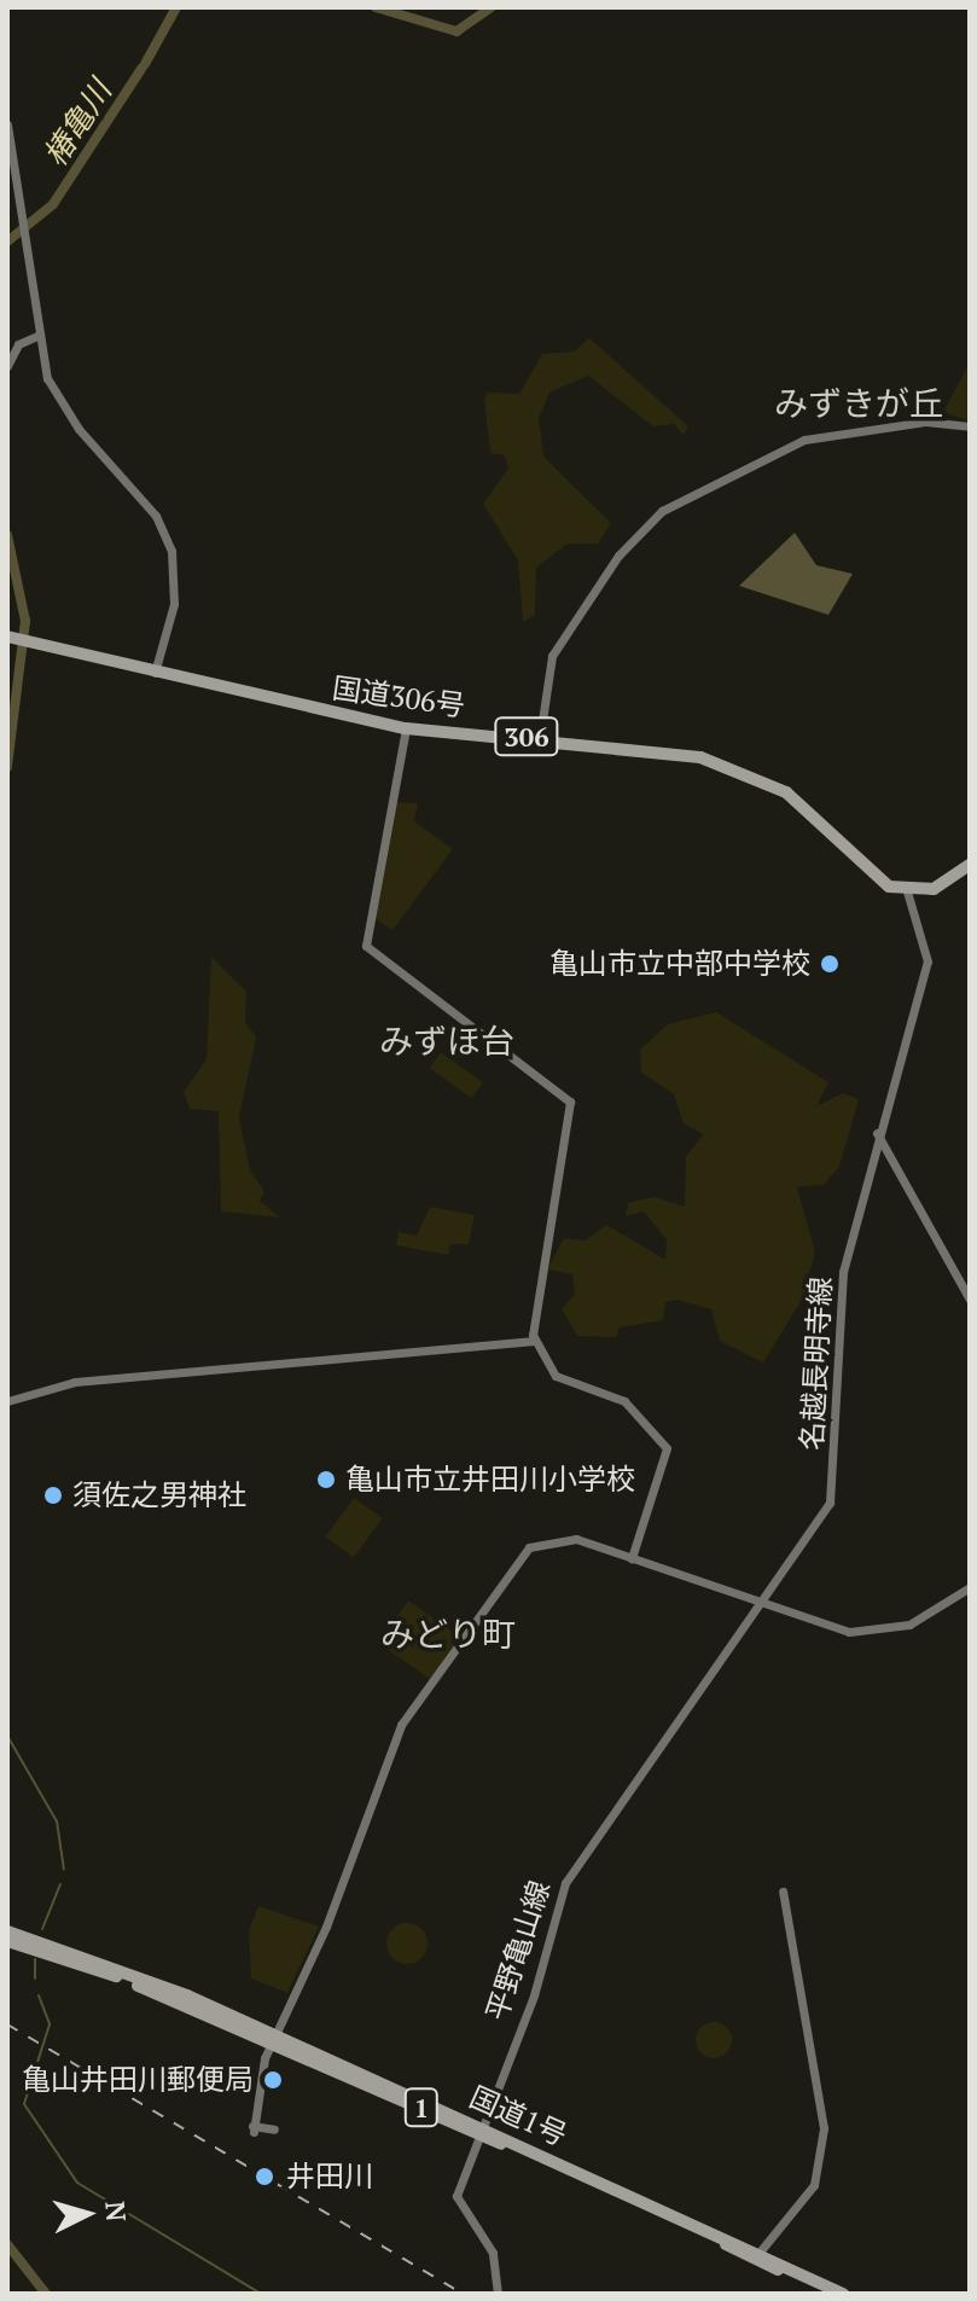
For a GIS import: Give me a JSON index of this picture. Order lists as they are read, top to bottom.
{
  "streets": {
    "highway": [
      "国道306号",
      "306",
      "1",
      "国道1号"
    ],
    "street": ["名越長明寺線", "平野亀山線"]
  },
  "crossings": [
    ["国道306号", "名越長明寺線"],
    ["名越長明寺線", "平野亀山線"],
    ["平野亀山線", "国道1号"]
  ],
  "districts": ["みずきが丘", "みずほ台", "みどり町"],
  "water": ["椿亀川"],
  "places": [
    "亀山市立中部中学校",
    "亀山市立井田川小学校",
    "須佐之男神社",
    "亀山井田川郵便局",
    "井田川"
  ],
  "north": "right"
}
